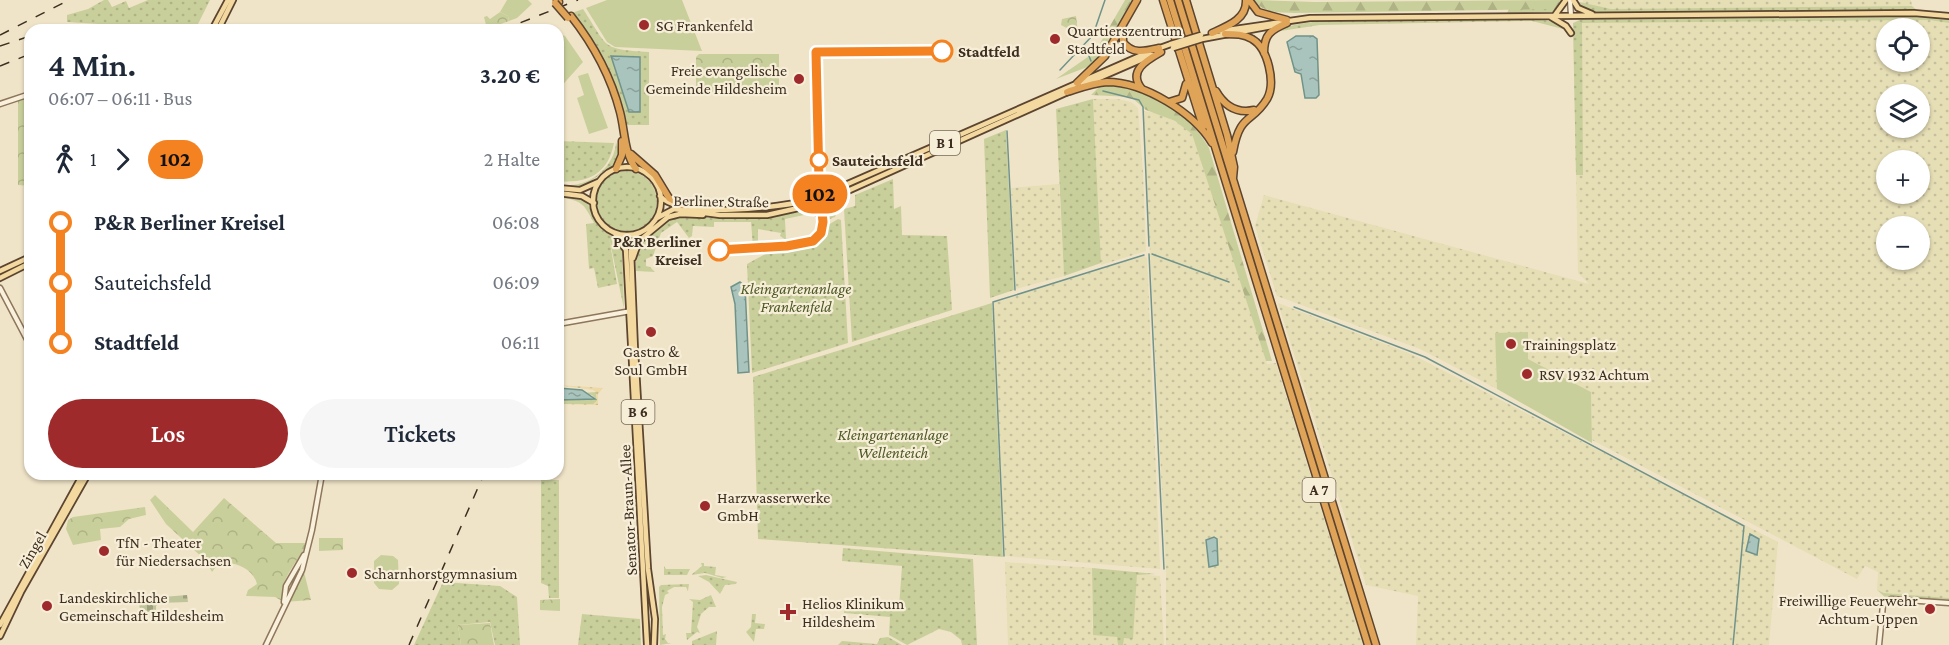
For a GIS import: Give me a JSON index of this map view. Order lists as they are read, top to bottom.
{
  "streets": {
    "highway": ["A 7"],
    "main road": [
      "B 1",
      "Berliner Straße",
      "B 6",
      "Senator-Braun-Allee",
      "Zingel"
    ]
  },
  "crossings": [
    ["B 1", "Berliner Straße"],
    ["Berliner Straße", "Senator-Braun-Allee"]
  ],
  "parks": ["Kleingartenanlage Frankenfeld", "Kleingartenanlage Wellenteich"],
  "places": {
    "other": [
      "SG Frankenfeld",
      "Quartierszentrum Stadtfeld",
      "Stadtfeld",
      "Freie evangelische Gemeinde Hildesheim",
      "Sauteichsfeld",
      "P&R Berliner Kreisel",
      "Gastro & Soul GmbH",
      "Trainingsplatz",
      "RSV 1932 Achtum",
      "Harzwasserwerke GmbH",
      "TfN - Theater für Niedersachsen",
      "Scharnhorstgymnasium",
      "Landeskirchliche Gemeinschaft Hildesheim",
      "Freiwillige Feuerwehr Achtum-Uppen"
    ],
    "health": ["Helios Klinikum Hildesheim"]
  },
  "lines": ["bus line 102"],
  "page": {
    "on_map": "102",
    "map_buttons": ["+", "−"],
    "heading": ["4 Min.", "06:07 – 06:11 · Bus", "3.20 €"],
    "legs": ["1", "102", "2 Halte"],
    "list": [
      {
        "name": "P&R Berliner Kreisel",
        "value": "06:08"
      },
      {
        "name": "Sauteichsfeld",
        "value": "06:09"
      },
      {
        "name": "Stadtfeld",
        "value": "06:11"
      }
    ],
    "buttons": ["Los", "Tickets"]
  }
}
